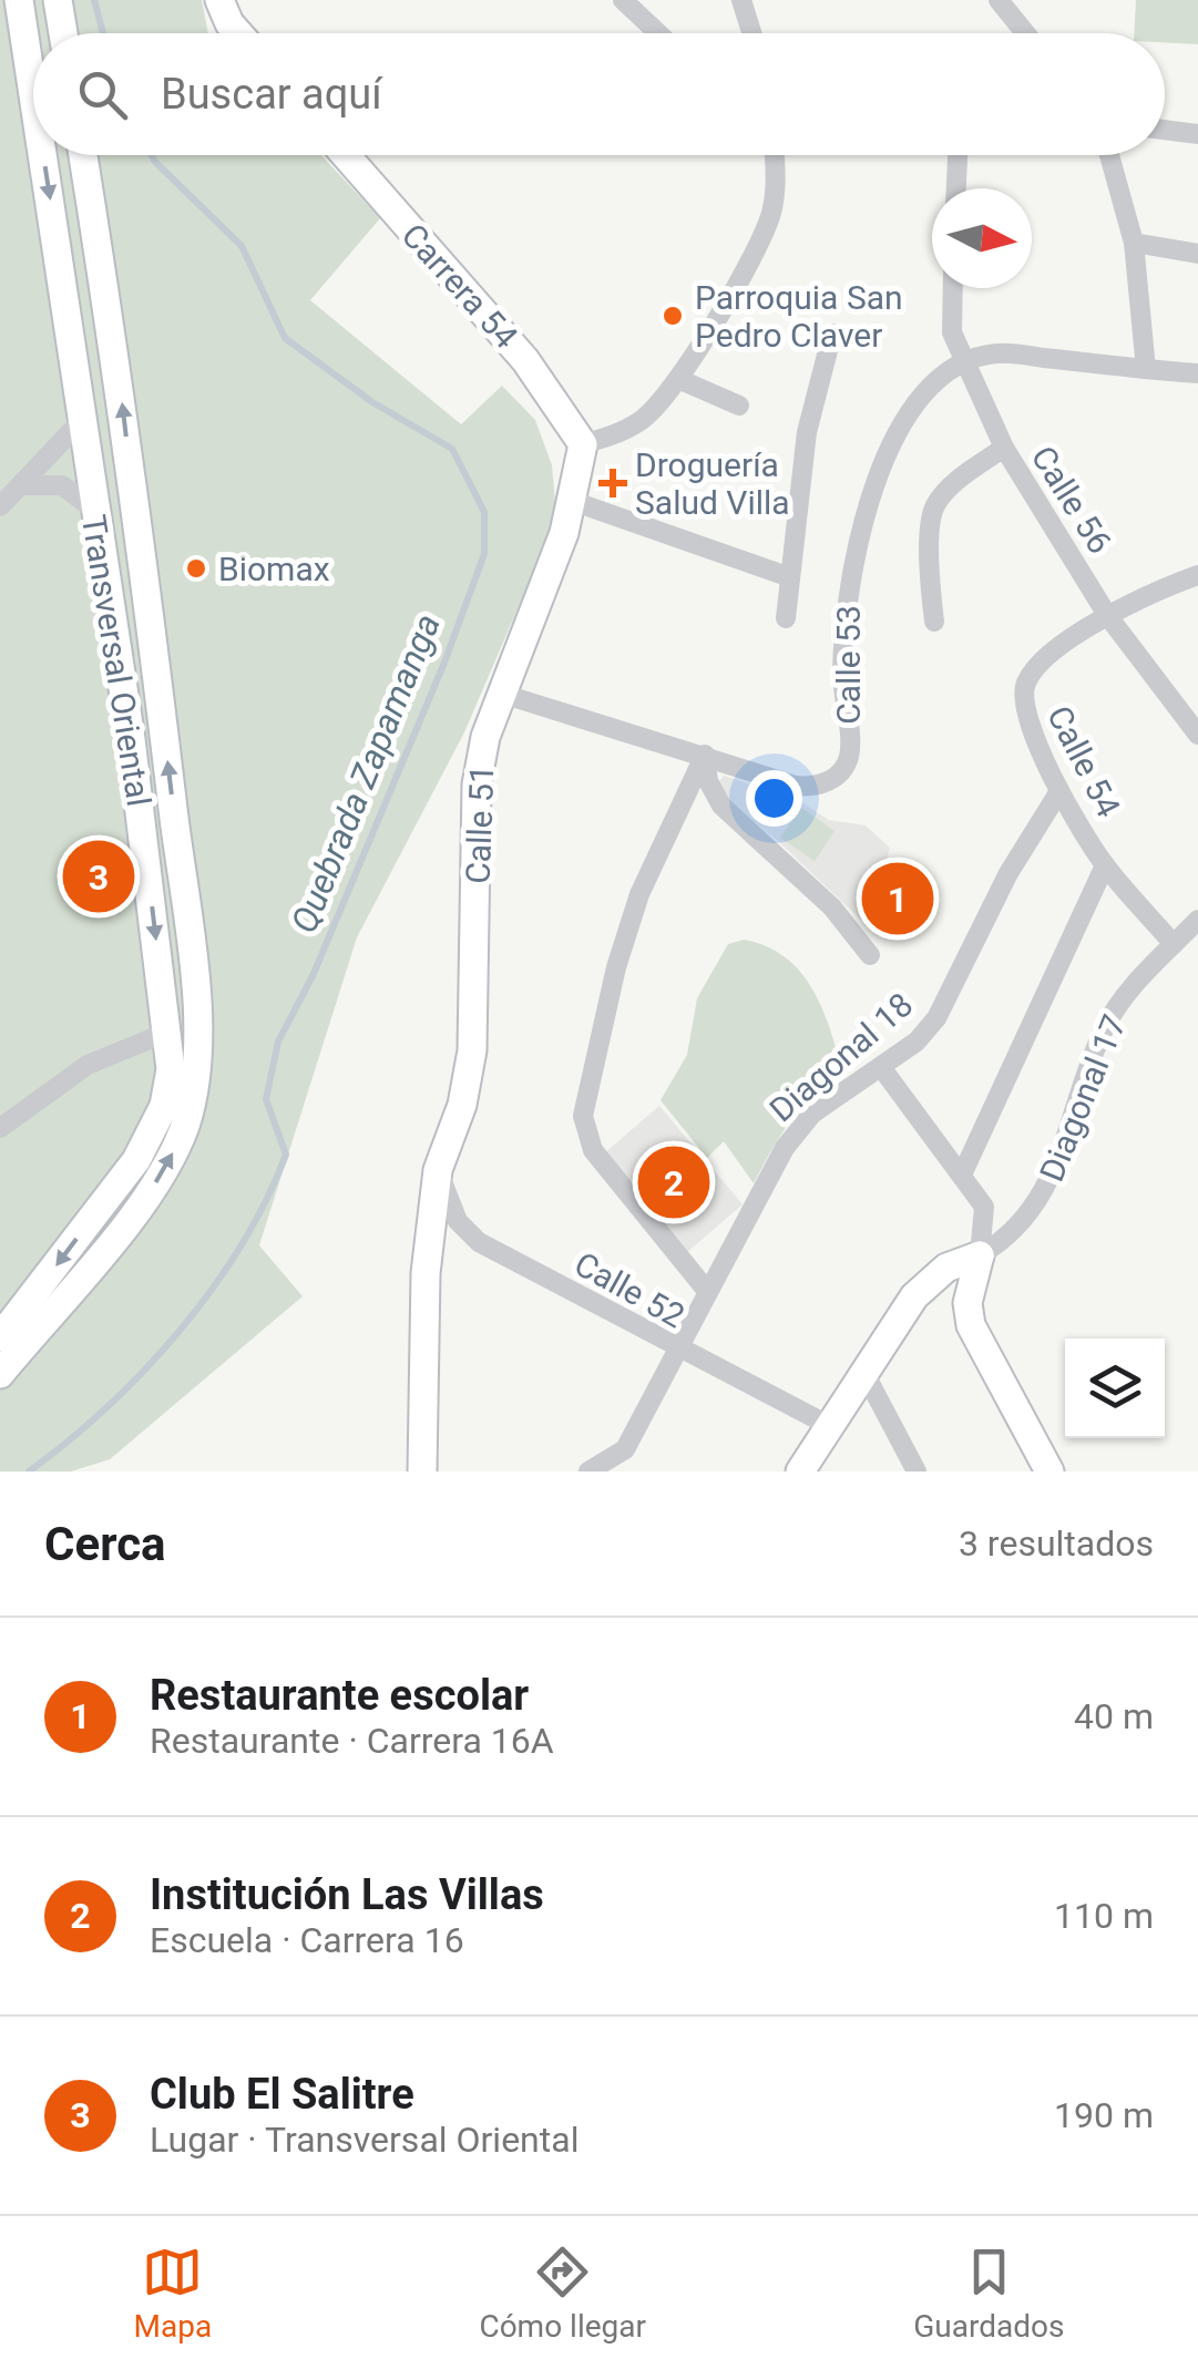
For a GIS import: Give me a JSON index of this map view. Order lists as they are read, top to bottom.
{
  "streets": {
    "main road": [
      "Carrera 54",
      "Transversal Oriental",
      "Calle 51",
      "Diagonal 17"
    ],
    "street": [
      "Calle 56",
      "Calle 53",
      "Calle 54",
      "Diagonal 18",
      "Calle 52"
    ]
  },
  "crossings": [
    ["Carrera 54", "Calle 51"],
    ["Calle 56", "Calle 53"],
    ["Calle 56", "Calle 54"],
    ["Calle 53", "Calle 51"],
    ["Calle 54", "Diagonal 18"],
    ["Calle 54", "Diagonal 17"],
    ["Calle 51", "Calle 52"],
    ["Diagonal 18", "Calle 52"],
    ["Diagonal 17", "Calle 52"]
  ],
  "water": ["Quebrada Zapamanga"],
  "places": {
    "other": ["Parroquia San Pedro Claver", "Biomax"],
    "health": ["Droguería Salud Villa"]
  },
  "north": "right",
  "page": {
    "search": "Buscar aquí",
    "pins": ["3", "1", "2"],
    "heading": ["Cerca", "3 resultados"],
    "list": [
      {
        "mark": "1",
        "name": "Restaurante escolar",
        "note": "Restaurante · Carrera 16A",
        "value": "40 m"
      },
      {
        "mark": "2",
        "name": "Institución Las Villas",
        "note": "Escuela · Carrera 16",
        "value": "110 m"
      },
      {
        "mark": "3",
        "name": "Club El Salitre",
        "note": "Lugar · Transversal Oriental",
        "value": "190 m"
      }
    ],
    "nav": ["Mapa", "Cómo llegar", "Guardados"]
  }
}
